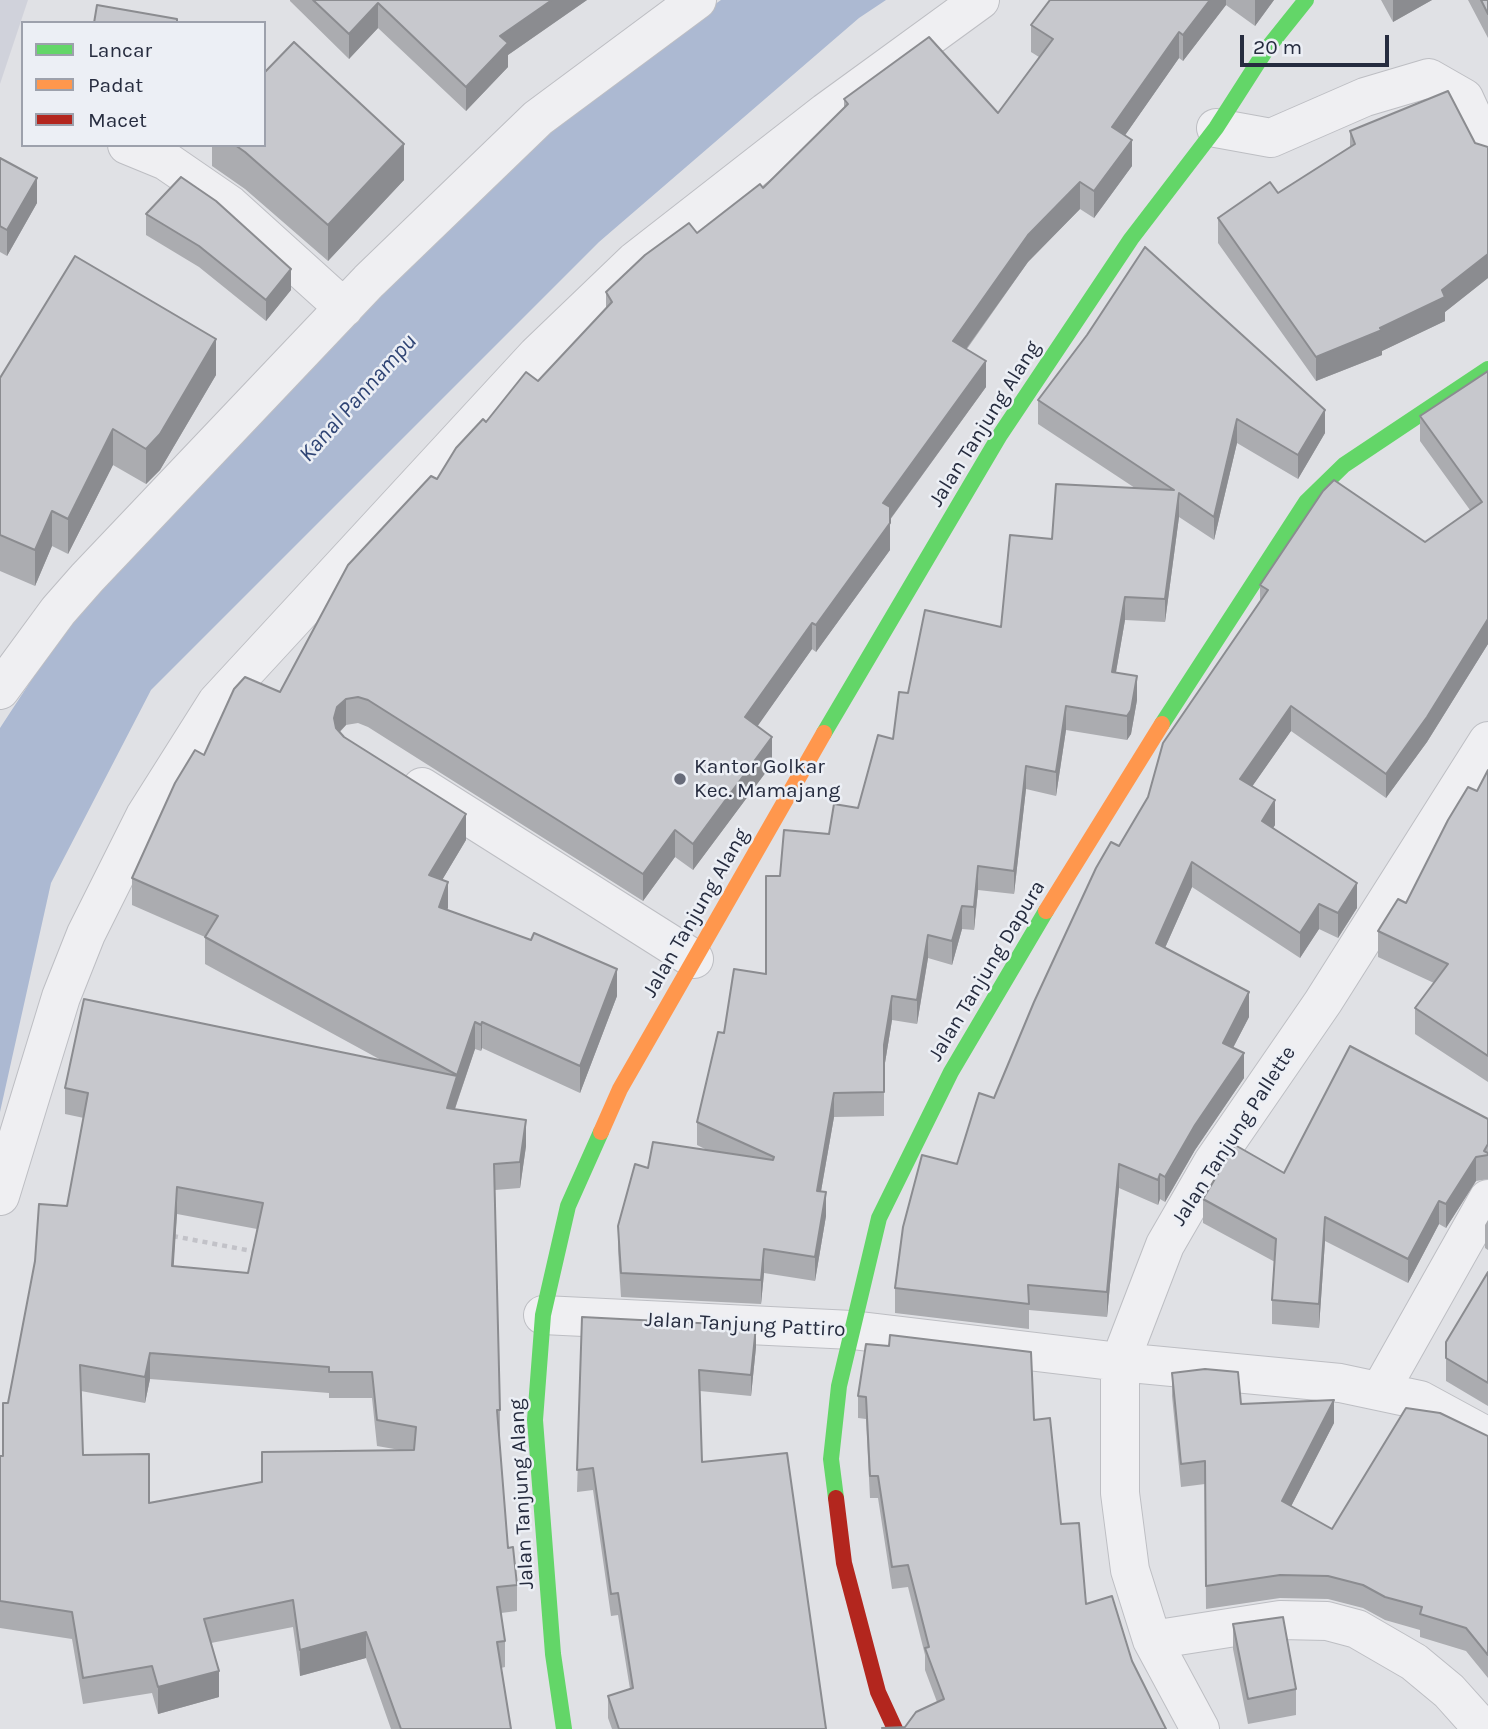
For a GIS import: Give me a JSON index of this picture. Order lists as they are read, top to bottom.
{
  "streets": {
    "street": [
      "Jalan Tanjung Alang",
      "Jalan Tanjung Dapura",
      "Jalan Tanjung Pallette",
      "Jalan Tanjung Pattiro"
    ]
  },
  "crossings": [
    ["Jalan Tanjung Alang", "Jalan Tanjung Pattiro"],
    ["Jalan Tanjung Dapura", "Jalan Tanjung Pattiro"],
    ["Jalan Tanjung Pallette", "Jalan Tanjung Pattiro"]
  ],
  "water": ["Kanal Pannampu"],
  "places": ["Kantor Golkar Kec. Mamajang"],
  "legend": ["Lancar", "Padat", "Macet"],
  "scale_bar": "20 m"
}
